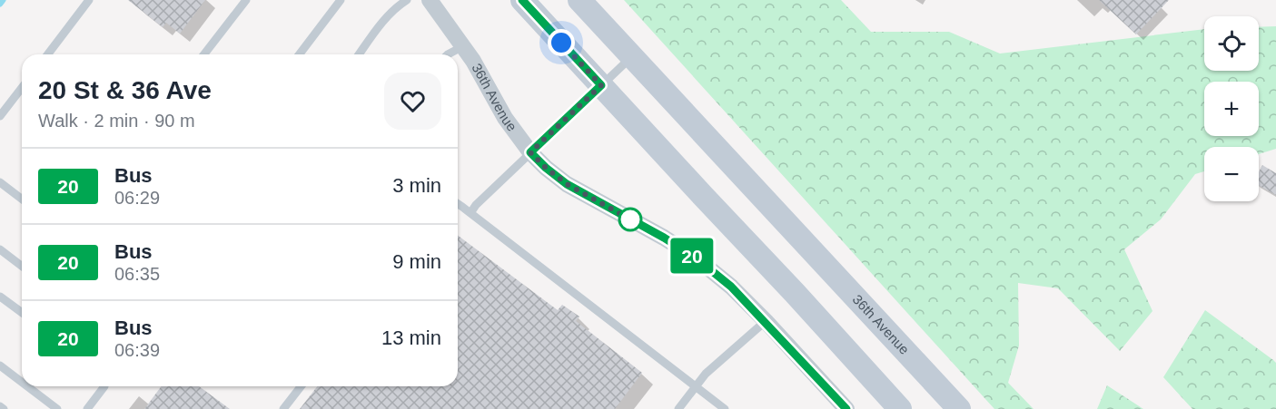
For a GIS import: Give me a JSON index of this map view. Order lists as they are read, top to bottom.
{
  "streets": {
    "main road": ["36th Avenue"]
  },
  "lines": ["bus line 20"],
  "page": {
    "on_map": "20",
    "map_buttons": ["+", "−"],
    "heading": ["20 St & 36 Ave", "Walk · 2 min · 90 m"],
    "list": [
      {
        "mark": "20",
        "name": "Bus",
        "note": "06:29",
        "value": "3 min"
      },
      {
        "mark": "20",
        "name": "Bus",
        "note": "06:35",
        "value": "9 min"
      },
      {
        "mark": "20",
        "name": "Bus",
        "note": "06:39",
        "value": "13 min"
      }
    ]
  }
}
